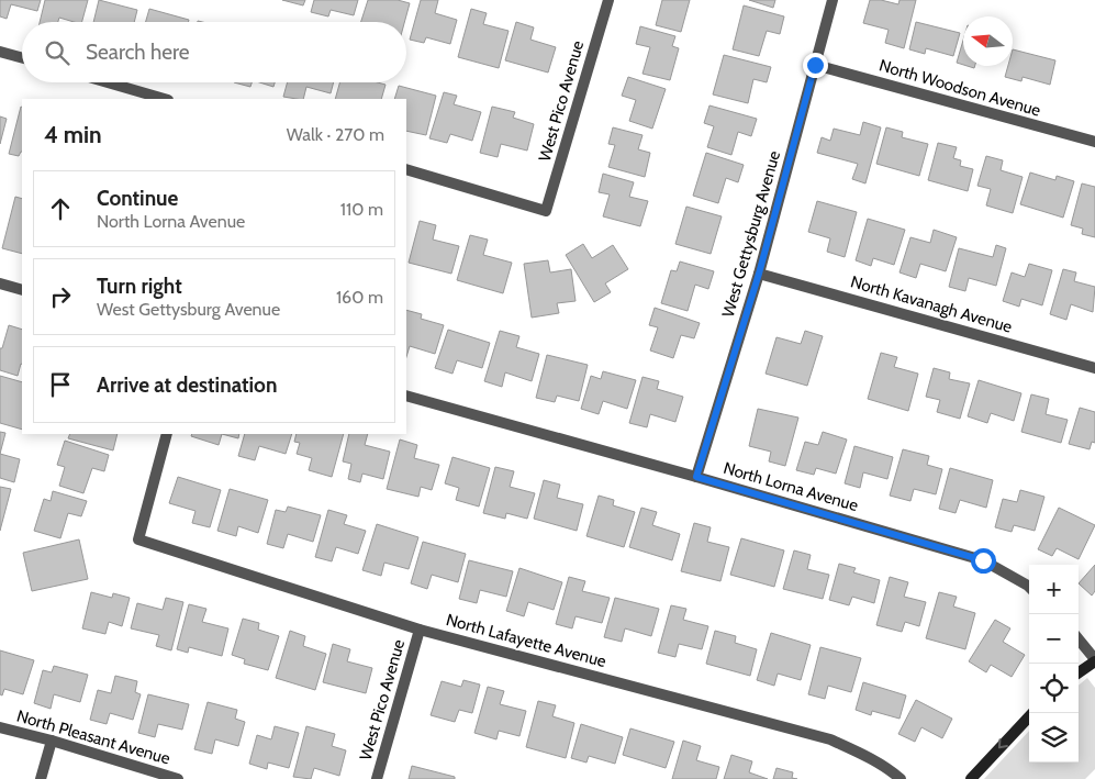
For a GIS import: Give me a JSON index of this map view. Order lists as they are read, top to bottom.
{
  "streets": {
    "street": [
      "North Woodson Avenue",
      "West Pico Avenue",
      "West Gettysburg Avenue",
      "North Kavanagh Avenue",
      "North Lorna Avenue",
      "North Lafayette Avenue",
      "North Pleasant Avenue"
    ]
  },
  "crossings": [
    ["North Woodson Avenue", "West Gettysburg Avenue"],
    ["West Pico Avenue", "North Lafayette Avenue"],
    ["West Gettysburg Avenue", "North Kavanagh Avenue"],
    ["West Gettysburg Avenue", "North Lorna Avenue"]
  ],
  "north": "left",
  "page": {
    "search": "Search here",
    "heading": ["4 min", "Walk · 270 m"],
    "list": [
      ["Continue", "North Lorna Avenue", "110 m"],
      ["Turn right", "West Gettysburg Avenue", "160 m"],
      "Arrive at destination"
    ],
    "map_buttons": ["+", "−"]
  }
}
